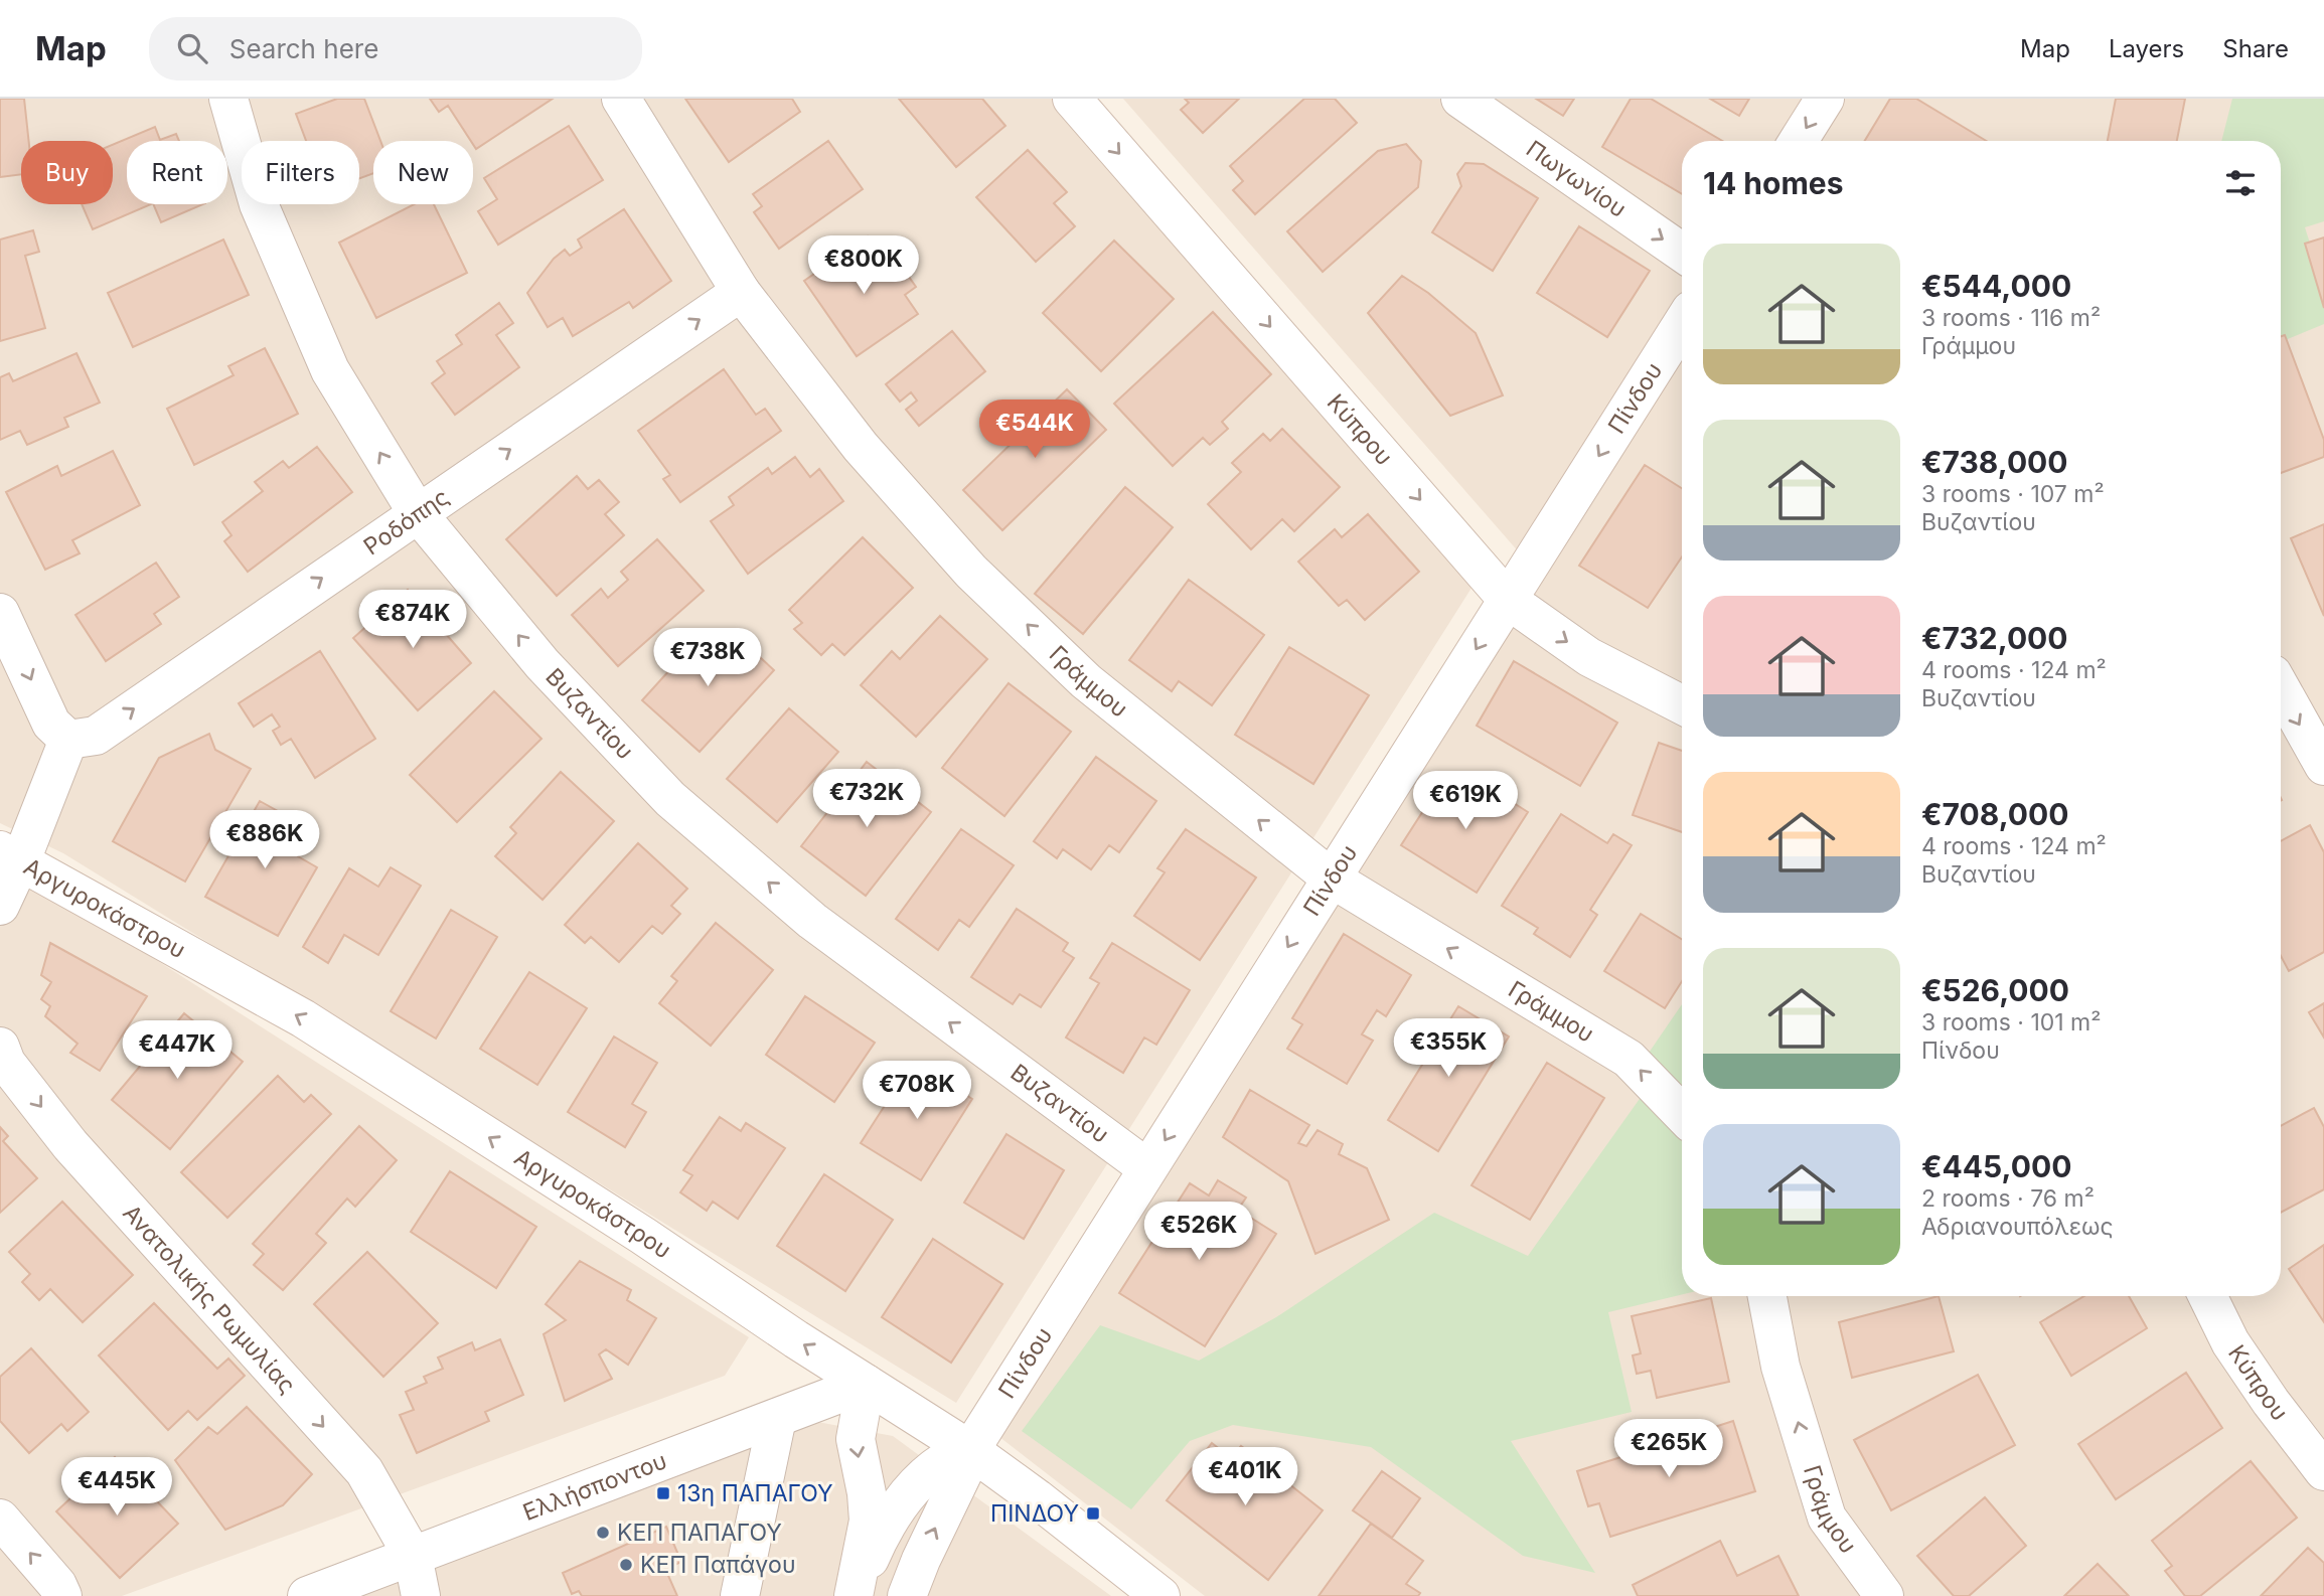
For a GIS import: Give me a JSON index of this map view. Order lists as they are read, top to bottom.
{
  "streets": {
    "street": [
      "Πωγωνίου",
      "Πίνδου",
      "Κύπρου",
      "Ροδόπης",
      "Γράμμου",
      "Βυζαντίου",
      "Αργυροκάστρου",
      "Ανατολικής Ρωμυλίας",
      "Ελλήσποντου"
    ]
  },
  "crossings": [
    ["Πίνδου", "Κύπρου"],
    ["Πίνδου", "Γράμμου"],
    ["Πίνδου", "Βυζαντίου"],
    ["Πίνδου", "Αργυροκάστρου"],
    ["Ροδόπης", "Γράμμου"],
    ["Ροδόπης", "Βυζαντίου"],
    ["Αργυροκάστρου", "Ελλήσποντου"],
    ["Ανατολικής Ρωμυλίας", "Ελλήσποντου"]
  ],
  "one_way": [
    "Πωγωνίου",
    "Κύπρου",
    "Ροδόπης",
    "Γράμμου",
    "Βυζαντίου",
    "Αργυροκάστρου",
    "Ανατολικής Ρωμυλίας"
  ],
  "places": {
    "transit": ["13η ΠΑΠΑΓΟΥ", "ΠΙΝΔΟΥ"],
    "other": ["ΚΕΠ ΠΑΠΑΓΟΥ", "ΚΕΠ Παπάγου"]
  },
  "page": {
    "header": "Map",
    "search": "Search here",
    "nav": ["Map", "Layers", "Share"],
    "chip": [
      "Buy",
      "Rent",
      "Filters",
      "New"
    ],
    "heading": "14 homes",
    "list": [
      {
        "name": "€544,000",
        "note": "3 rooms · 116 m² · Γράμμου"
      },
      {
        "name": "€738,000",
        "note": "3 rooms · 107 m² · Βυζαντίου"
      },
      {
        "name": "€732,000",
        "note": "4 rooms · 124 m² · Βυζαντίου"
      },
      {
        "name": "€708,000",
        "note": "4 rooms · 124 m² · Βυζαντίου"
      },
      {
        "name": "€526,000",
        "note": "3 rooms · 101 m² · Πίνδου"
      },
      {
        "name": "€445,000",
        "note": "2 rooms · 76 m² · Αδριανουπόλεως"
      }
    ],
    "price": [
      "€800K",
      "€544K",
      "€874K",
      "€738K",
      "€732K",
      "€619K",
      "€886K",
      "€355K",
      "€447K",
      "€708K",
      "€526K",
      "€265K",
      "€401K",
      "€445K"
    ]
  }
}
